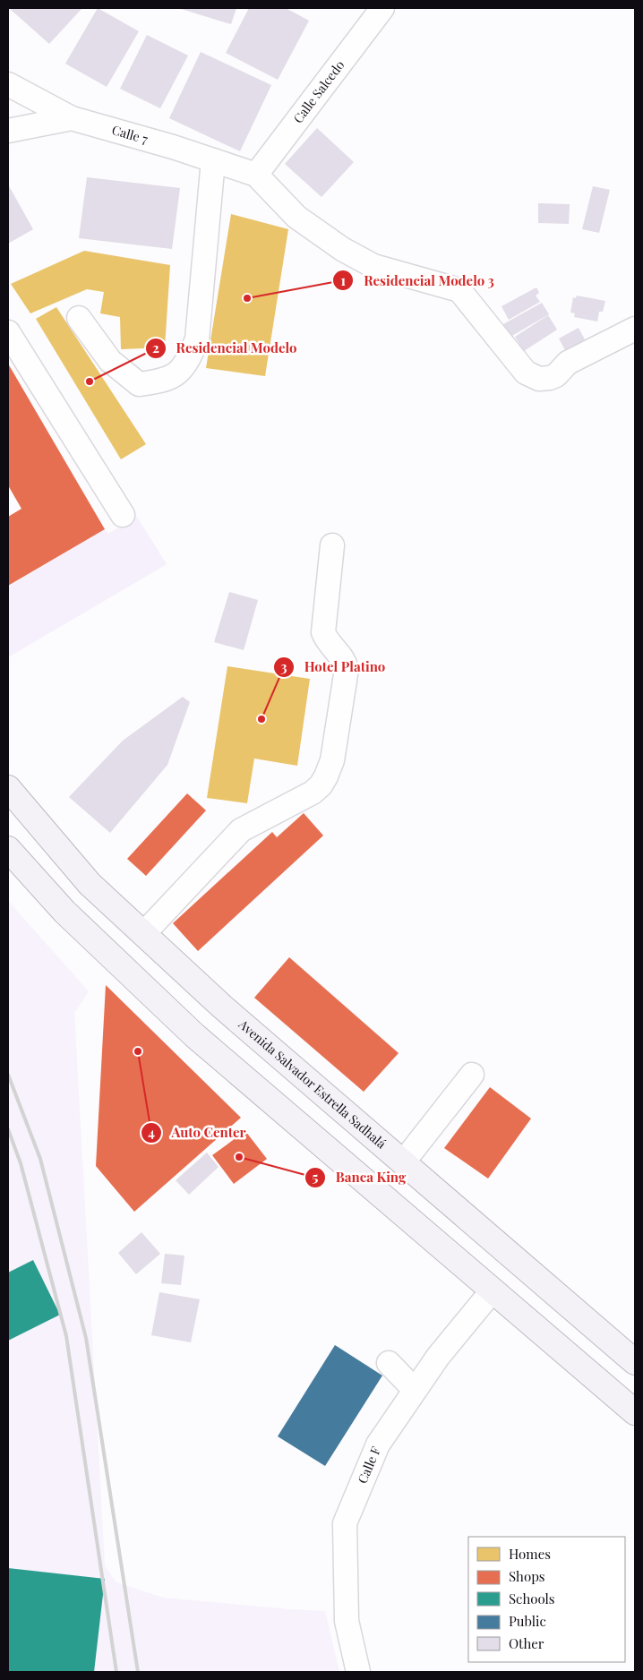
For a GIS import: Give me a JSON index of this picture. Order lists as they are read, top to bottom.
{
  "streets": {
    "main road": ["Avenida Salvador Estrella Sadhalá"],
    "street": ["Calle Salcedo", "Calle 7", "Calle F"]
  },
  "crossings": [
    ["Calle Salcedo", "Calle 7"]
  ],
  "places": [
    "Residencial Modelo 3",
    "Residencial Modelo",
    "Hotel Platino",
    "Auto Center",
    "Banca King"
  ],
  "legend": [
    "Homes",
    "Shops",
    "Schools",
    "Public",
    "Other"
  ]
}
